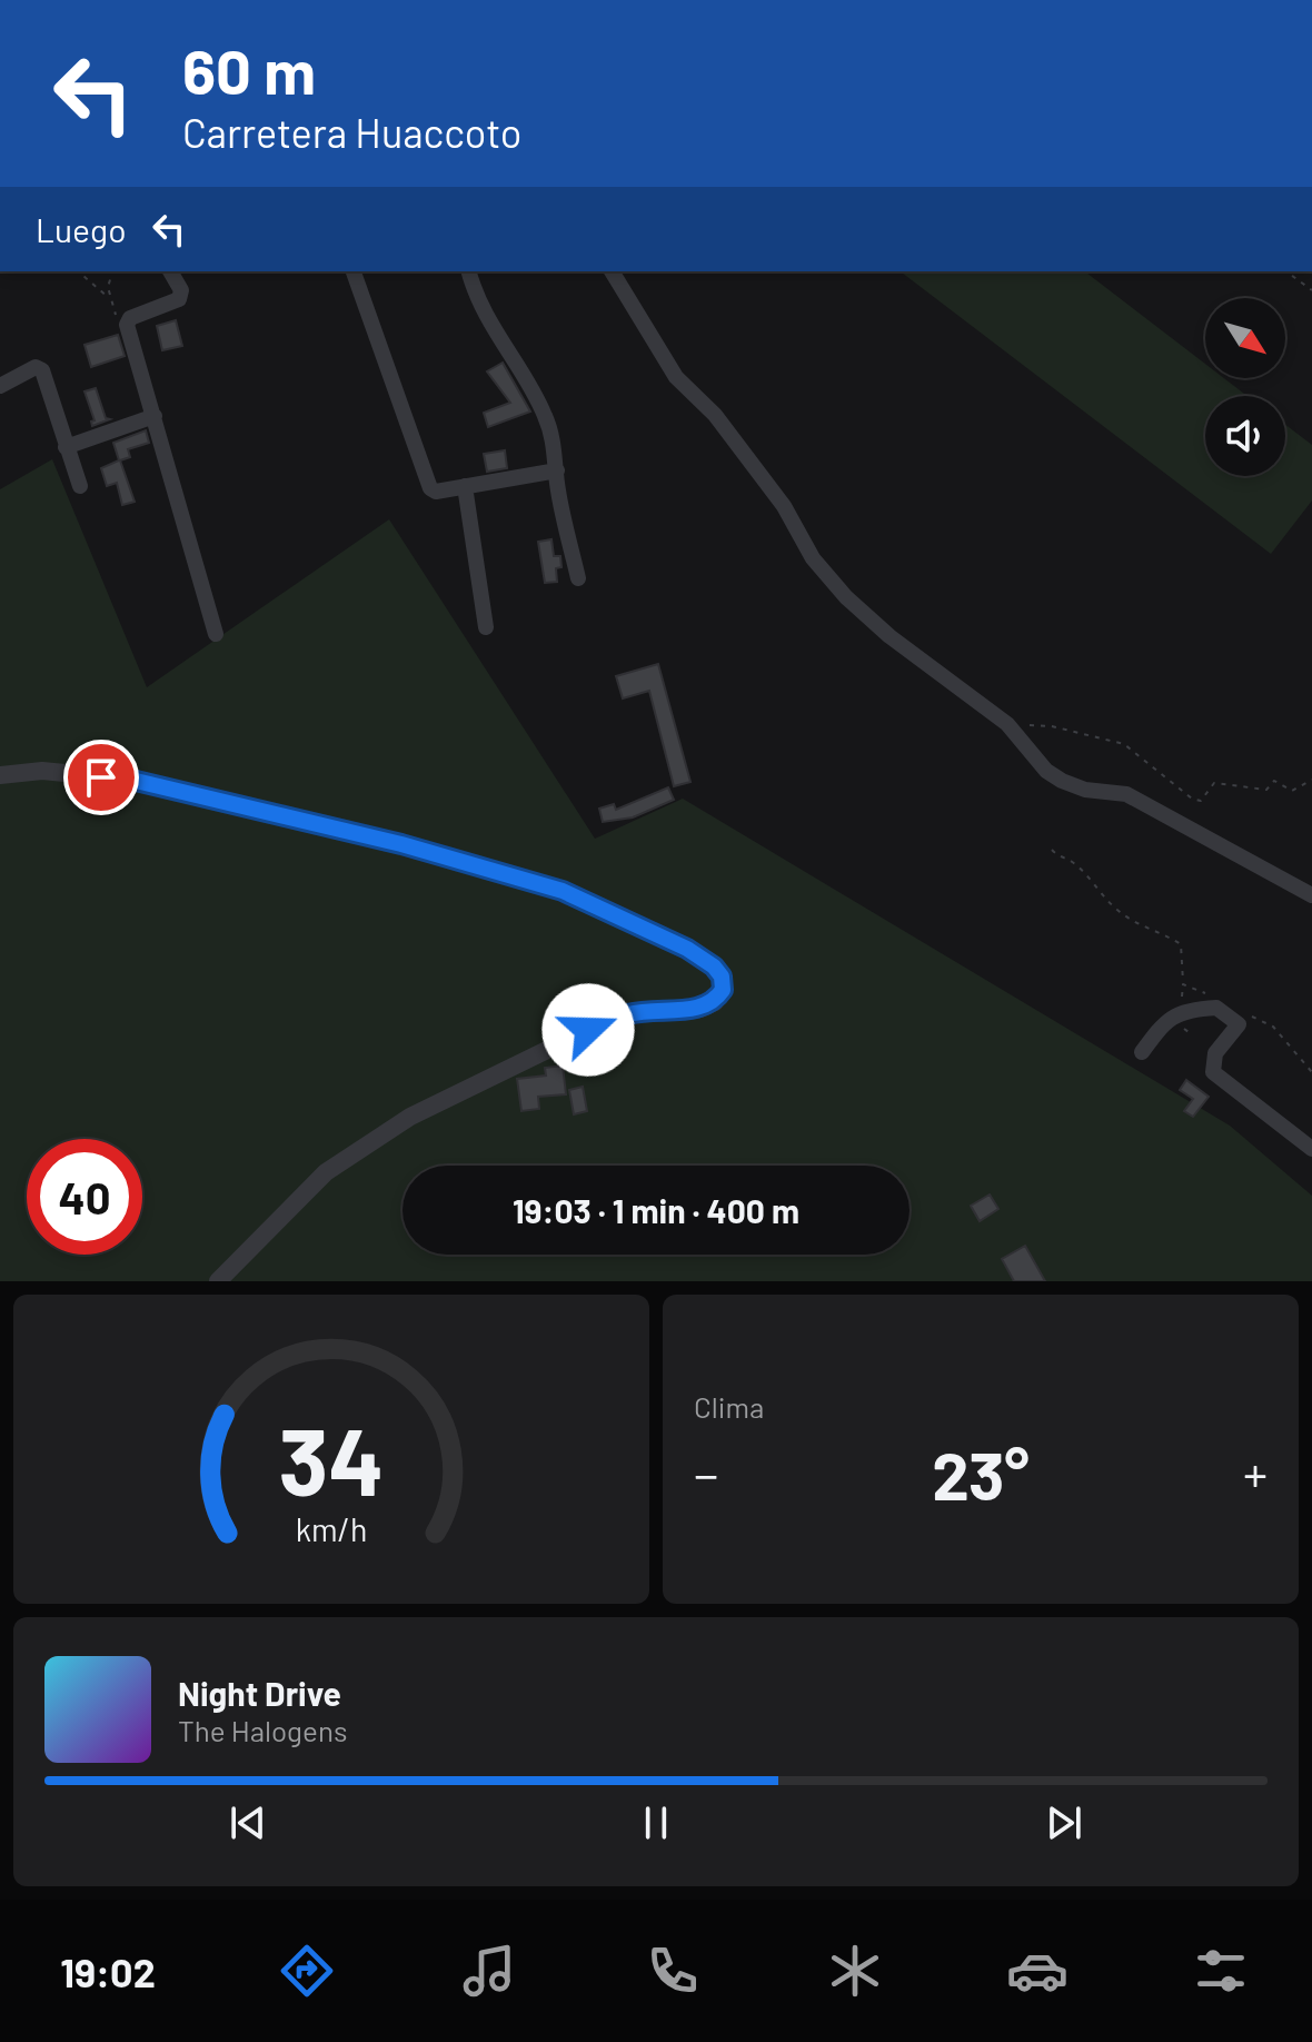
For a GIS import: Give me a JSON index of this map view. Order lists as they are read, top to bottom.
{
  "north": "bottom right",
  "page": {
    "turn": ["60 m", "Carretera Huaccoto"],
    "then": "Luego",
    "limit": "40",
    "trip": "19:03 · 1 min · 400 m",
    "tile": "Clima",
    "heat": ["−", "23°", "+"],
    "song": ["Night Drive", "The Halogens"],
    "tabs": "19:02",
    "gauge": ["34", "km/h"]
  }
}
